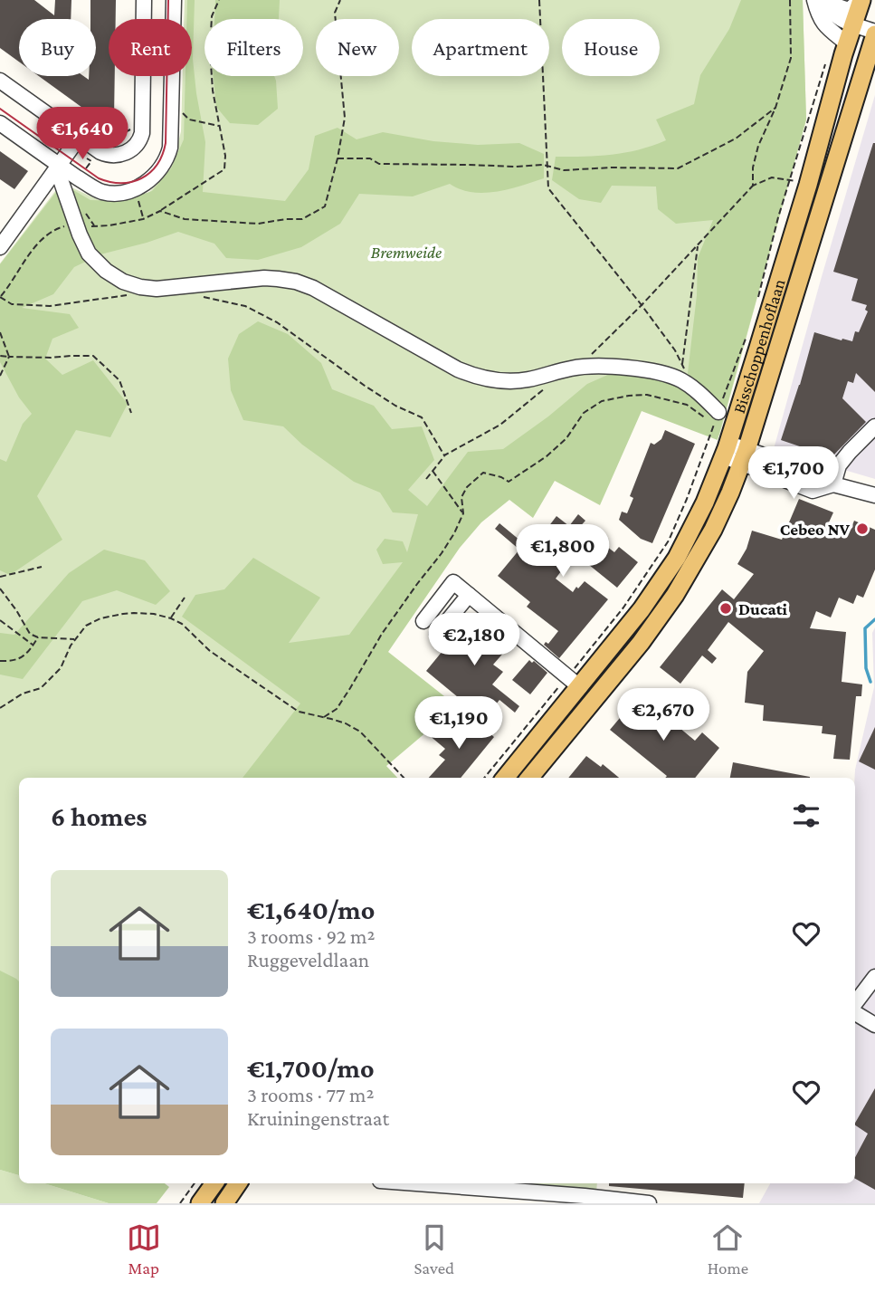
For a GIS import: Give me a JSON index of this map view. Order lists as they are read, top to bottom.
{
  "streets": {
    "main road": ["Bisschoppenhoflaan"]
  },
  "parks": ["Bremweide"],
  "places": ["Cebeo NV", "Ducati"],
  "page": {
    "chip": [
      "Buy",
      "Rent",
      "Filters",
      "New",
      "Apartment",
      "House"
    ],
    "price": [
      "€1,640",
      "€1,700",
      "€1,800",
      "€2,180",
      "€2,670",
      "€1,190"
    ],
    "heading": "6 homes",
    "list": [
      {
        "name": "€1,640/mo",
        "note": "3 rooms · 92 m² · Ruggeveldlaan"
      },
      {
        "name": "€1,700/mo",
        "note": "3 rooms · 77 m² · Kruiningenstraat"
      }
    ],
    "tabs": ["Map", "Saved", "Home"]
  }
}
